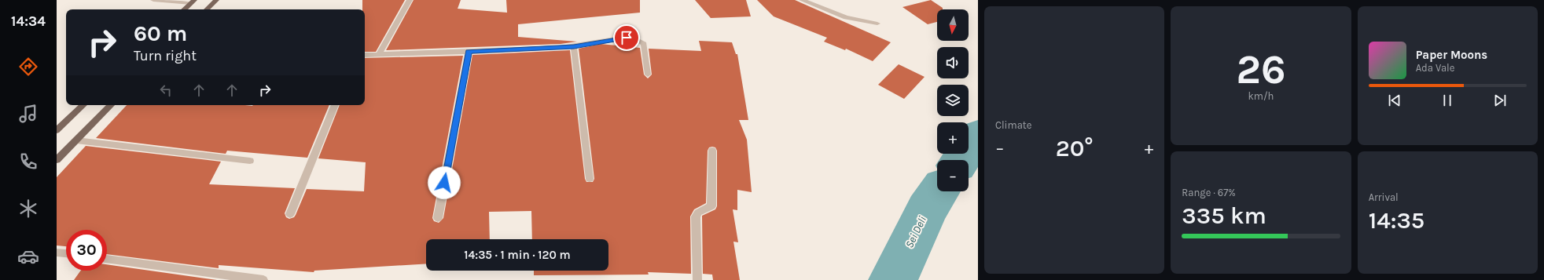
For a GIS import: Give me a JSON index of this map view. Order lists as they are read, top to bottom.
{
  "water": ["Sei Deli"],
  "north": "bottom",
  "page": {
    "tabs": "14:34",
    "tile": [
      "Climate",
      ["26", "km/h"],
      ["Range · 67%", "335 km"],
      ["Arrival", "14:35"]
    ],
    "map_buttons": ["+", "−"],
    "turn": ["60 m", "Turn right"],
    "song": ["Paper Moons", "Ada Vale"],
    "heat": ["−", "20°", "+"],
    "limit": "30",
    "trip": "14:35 · 1 min · 120 m"
  }
}
